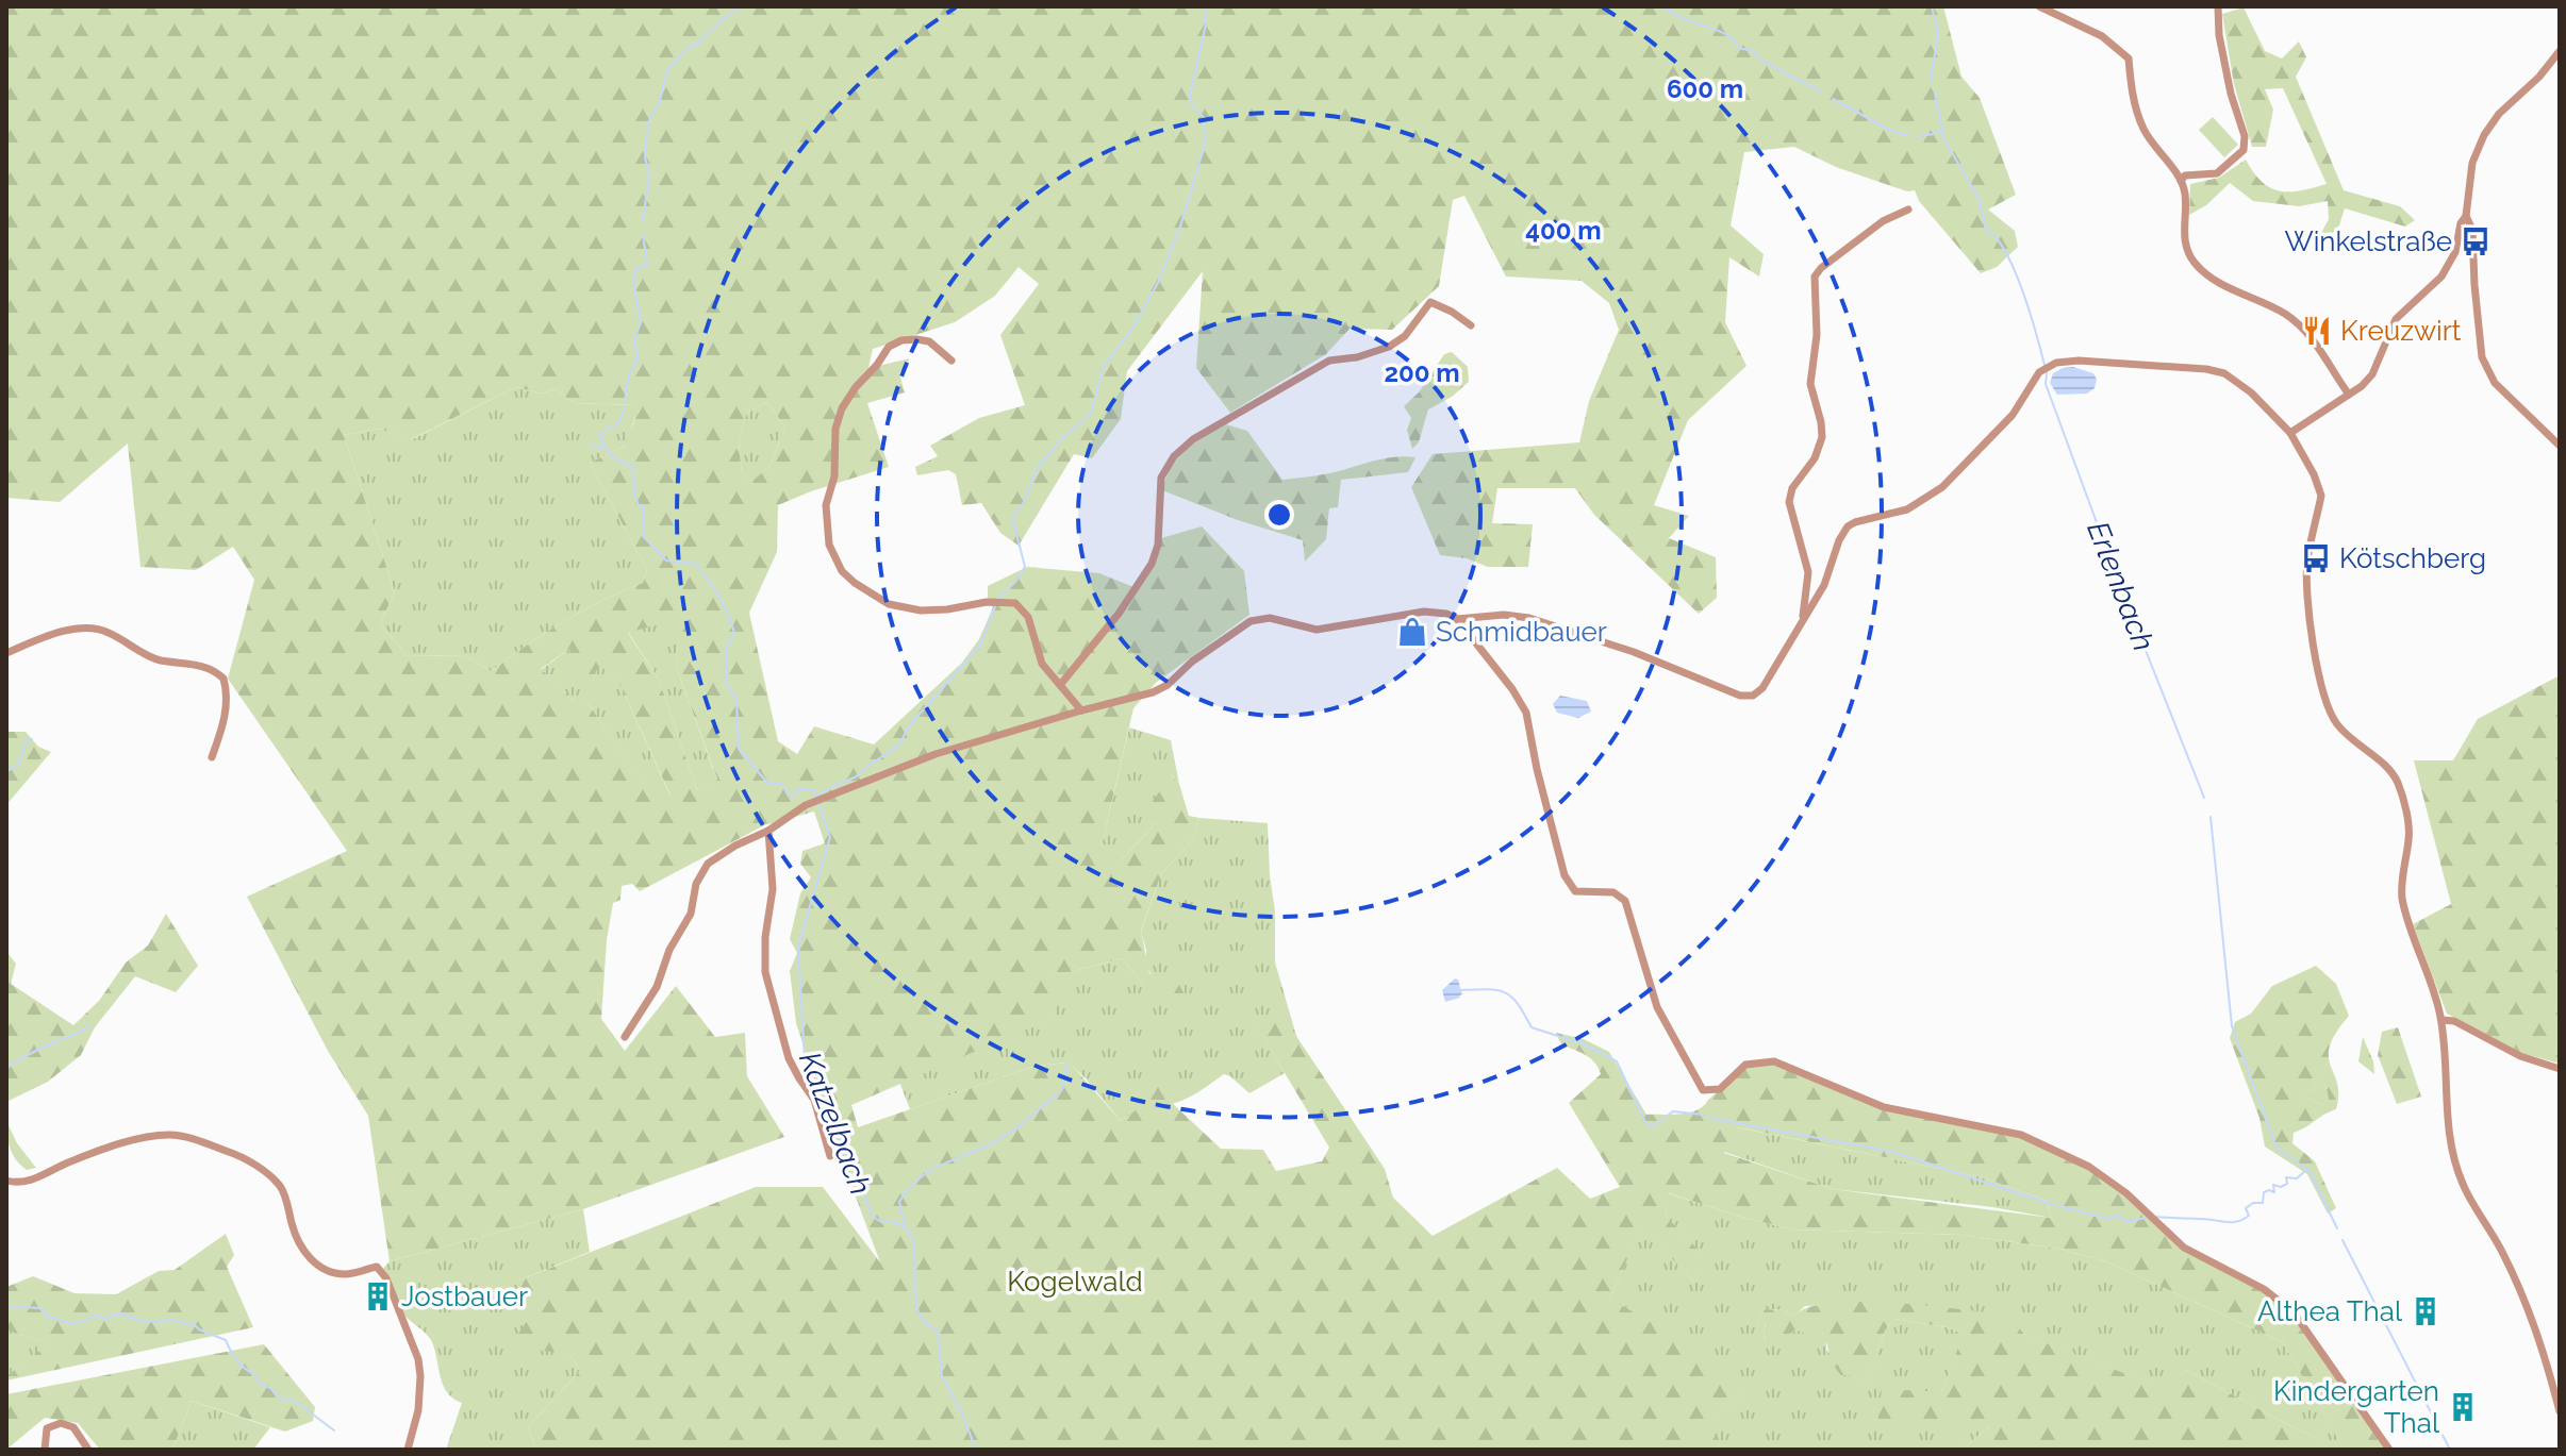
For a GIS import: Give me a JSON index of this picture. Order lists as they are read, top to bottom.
{
  "water": ["Erlenbach", "Katzelbach"],
  "parks": ["Kogelwald"],
  "places": {
    "bus stop": ["Winkelstraße", "Kötschberg"],
    "restaurant": ["Kreuzwirt"],
    "shop": ["Schmidbauer"],
    "building": ["Jostbauer", "Althea Thal", "Kindergarten Thal"]
  },
  "rings": ["600 m", "400 m", "200 m"]
}
